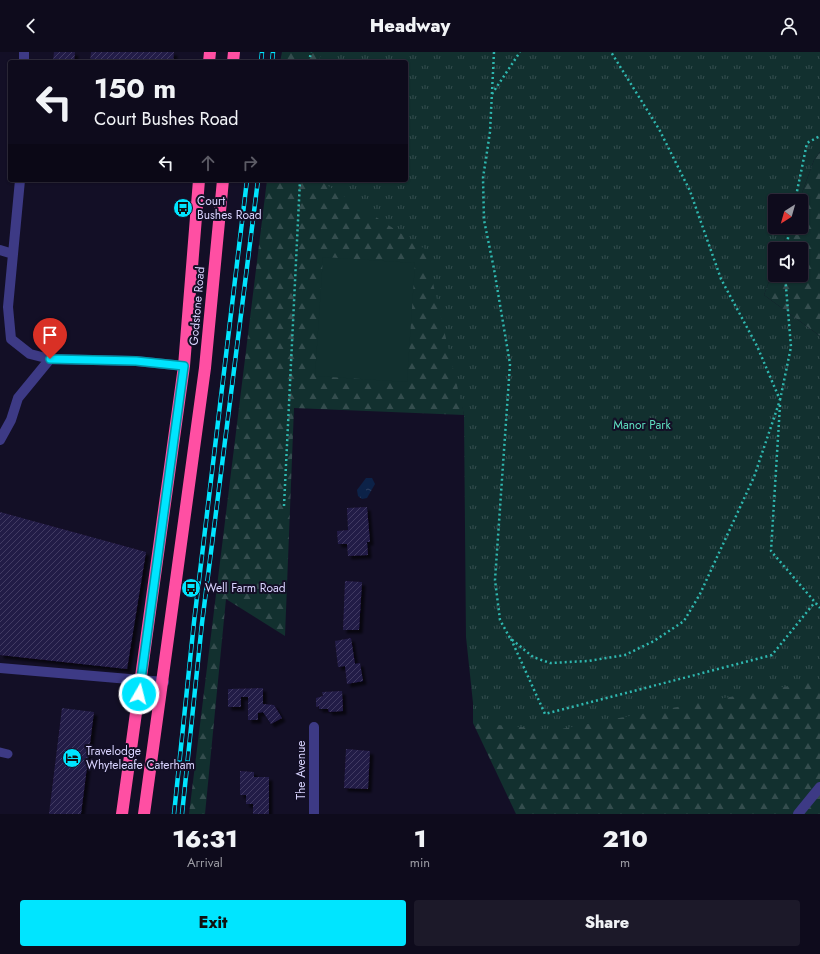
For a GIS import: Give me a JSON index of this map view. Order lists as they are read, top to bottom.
{
  "streets": {
    "highway": ["Godstone Road"],
    "street": ["The Avenue"]
  },
  "parks": ["Manor Park"],
  "places": {
    "bus stop": ["Court Bushes Road", "Well Farm Road"],
    "hotel": ["Travelodge Whyteleafe Caterham"]
  },
  "north": "bottom left",
  "page": {
    "header": "Headway",
    "turn": ["150 m", "Court Bushes Road"],
    "eta": [
      "16:31",
      "Arrival",
      "1",
      "min",
      "210",
      "m"
    ],
    "buttons": ["Exit", "Share"]
  }
}
